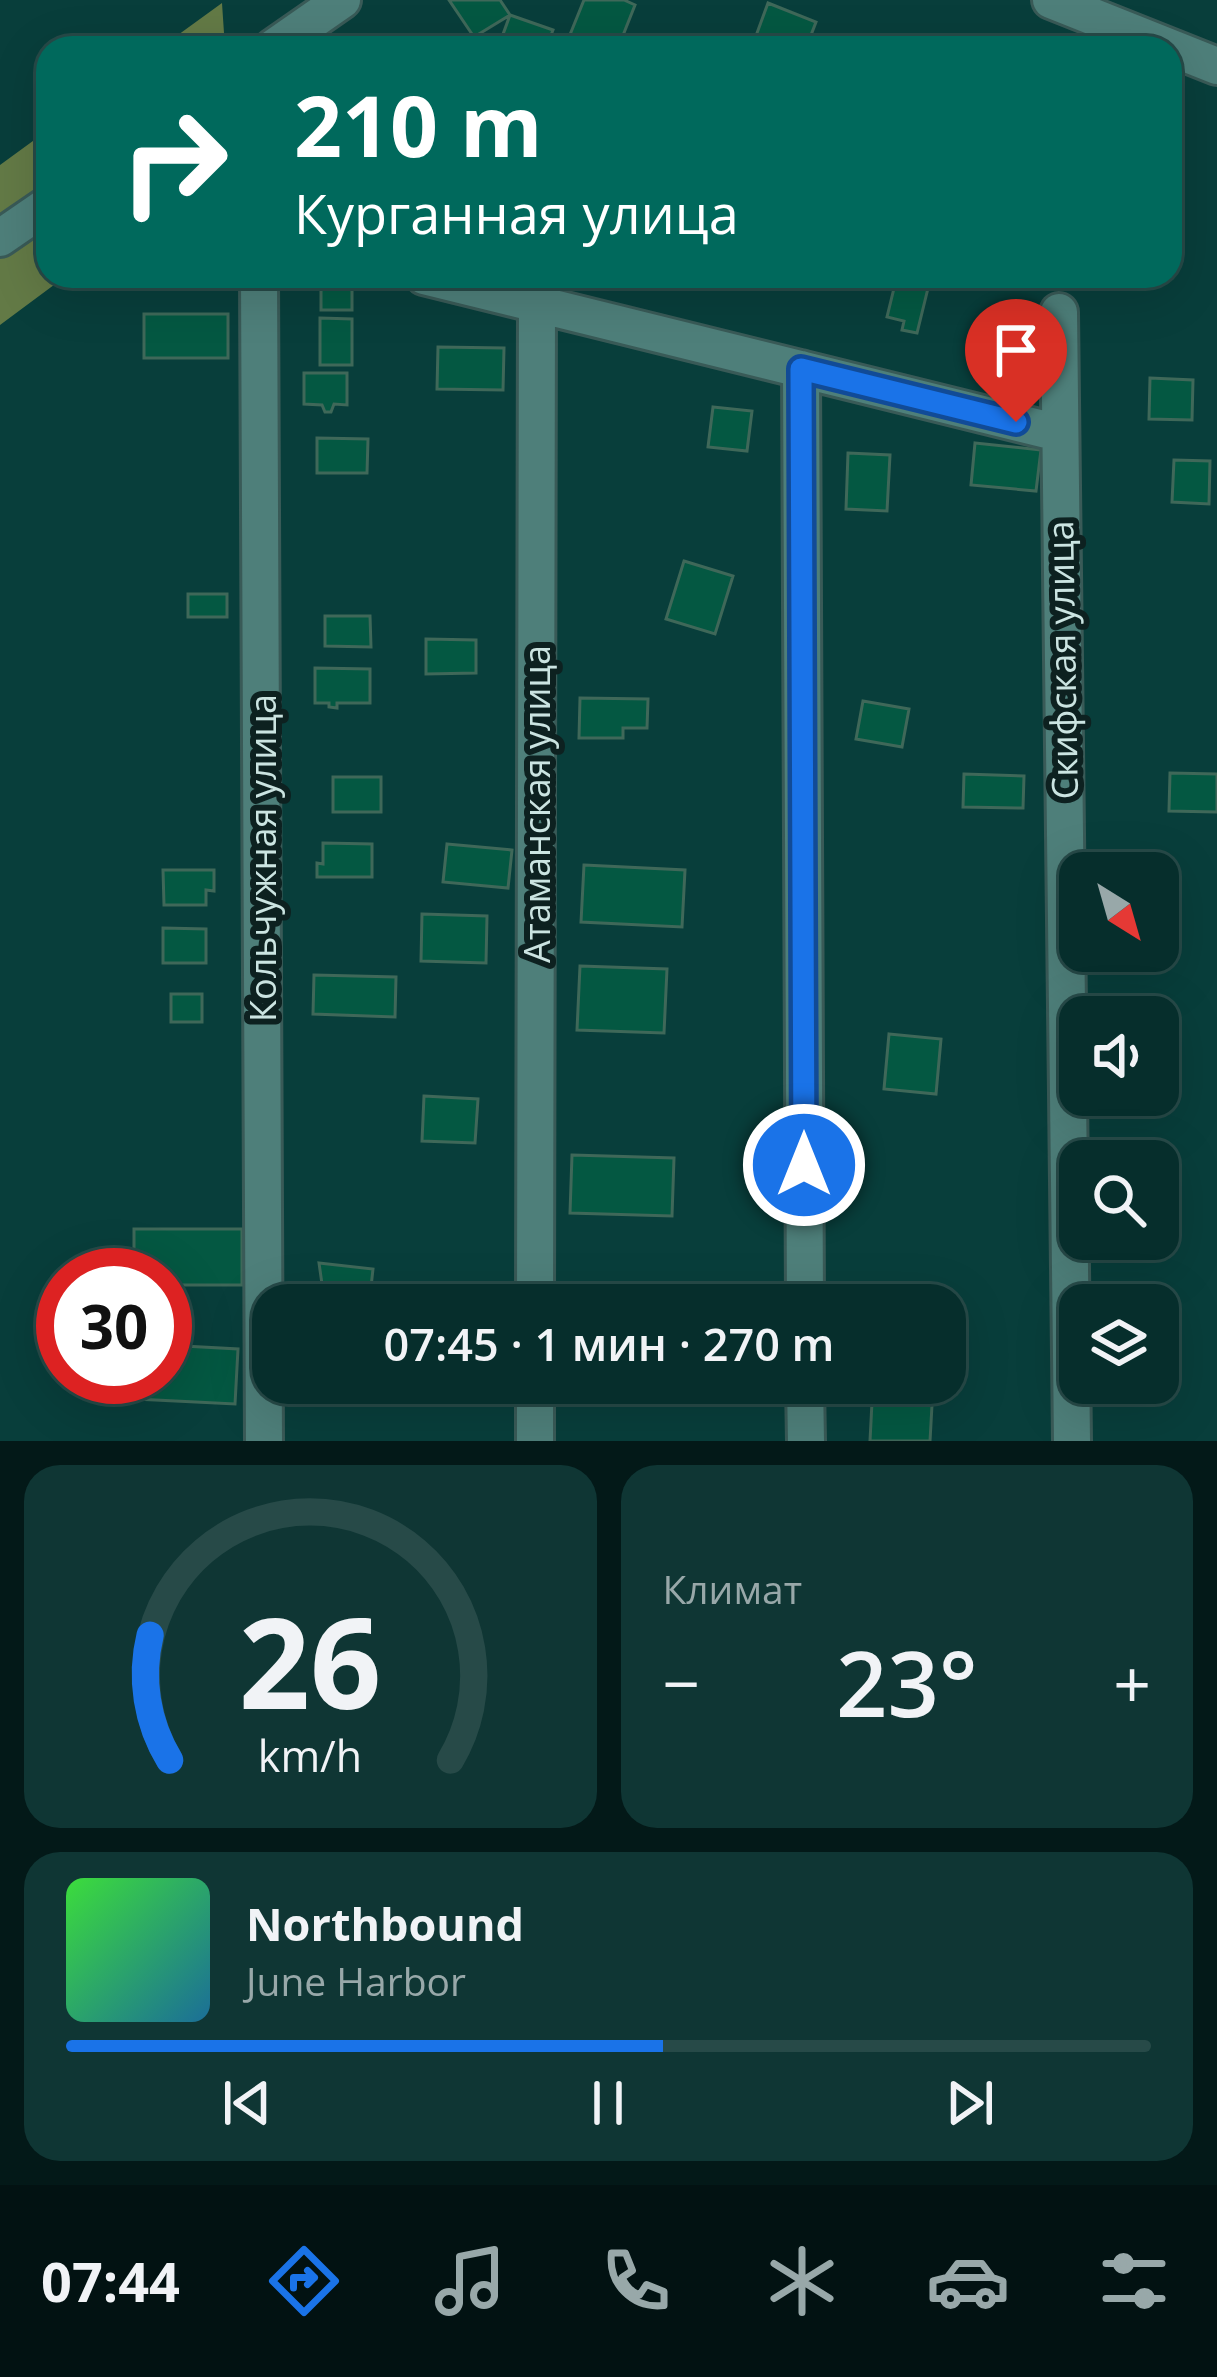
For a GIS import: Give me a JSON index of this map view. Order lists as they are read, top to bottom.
{
  "streets": {
    "street": ["Скифская улица", "Атаманская улица", "Кольчужная улица"]
  },
  "north": "bottom right",
  "page": {
    "turn": ["210 m", "Курганная улица"],
    "limit": "30",
    "trip": "07:45 · 1 мин · 270 m",
    "tile": "Климат",
    "heat": ["−", "23°", "+"],
    "song": ["Northbound", "June Harbor"],
    "tabs": "07:44",
    "gauge": ["26", "km/h"]
  }
}
